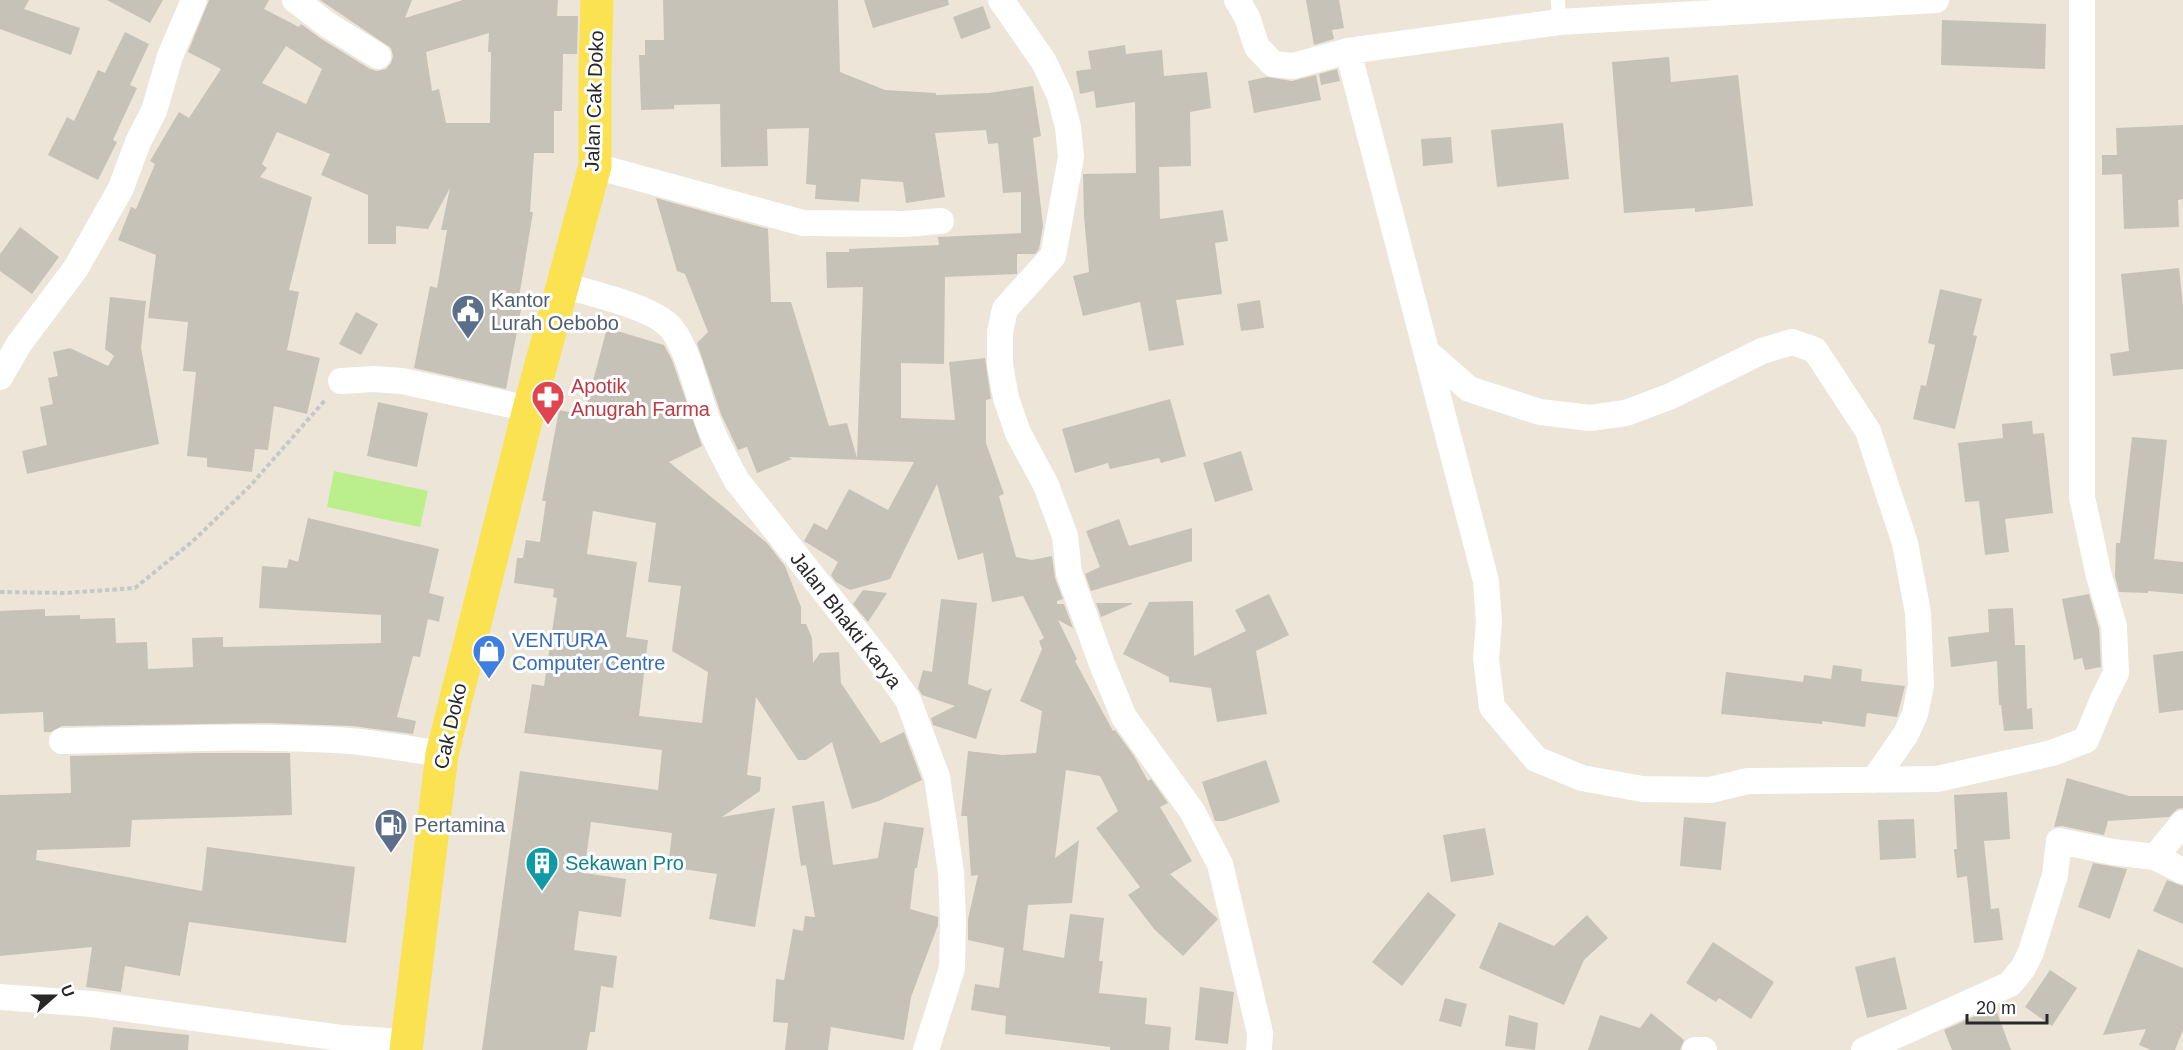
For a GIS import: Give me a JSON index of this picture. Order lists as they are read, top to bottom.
{
  "streets": {
    "main road": ["Jalan Cak Doko", "Cak Doko"],
    "street": ["Jalan Bhakti Karya"]
  },
  "crossings": [
    ["Jalan Cak Doko", "Jalan Bhakti Karya"],
    ["Jalan Cak Doko", "Cak Doko"]
  ],
  "places": {
    "public building": ["Kantor Lurah Oebobo"],
    "pharmacy": ["Apotik Anugrah Farma"],
    "shop": ["VENTURA Computer Centre"],
    "fuel station": ["Pertamina"],
    "building": ["Sekawan Pro"]
  },
  "scale_bar": "20 m",
  "north": "right"
}
